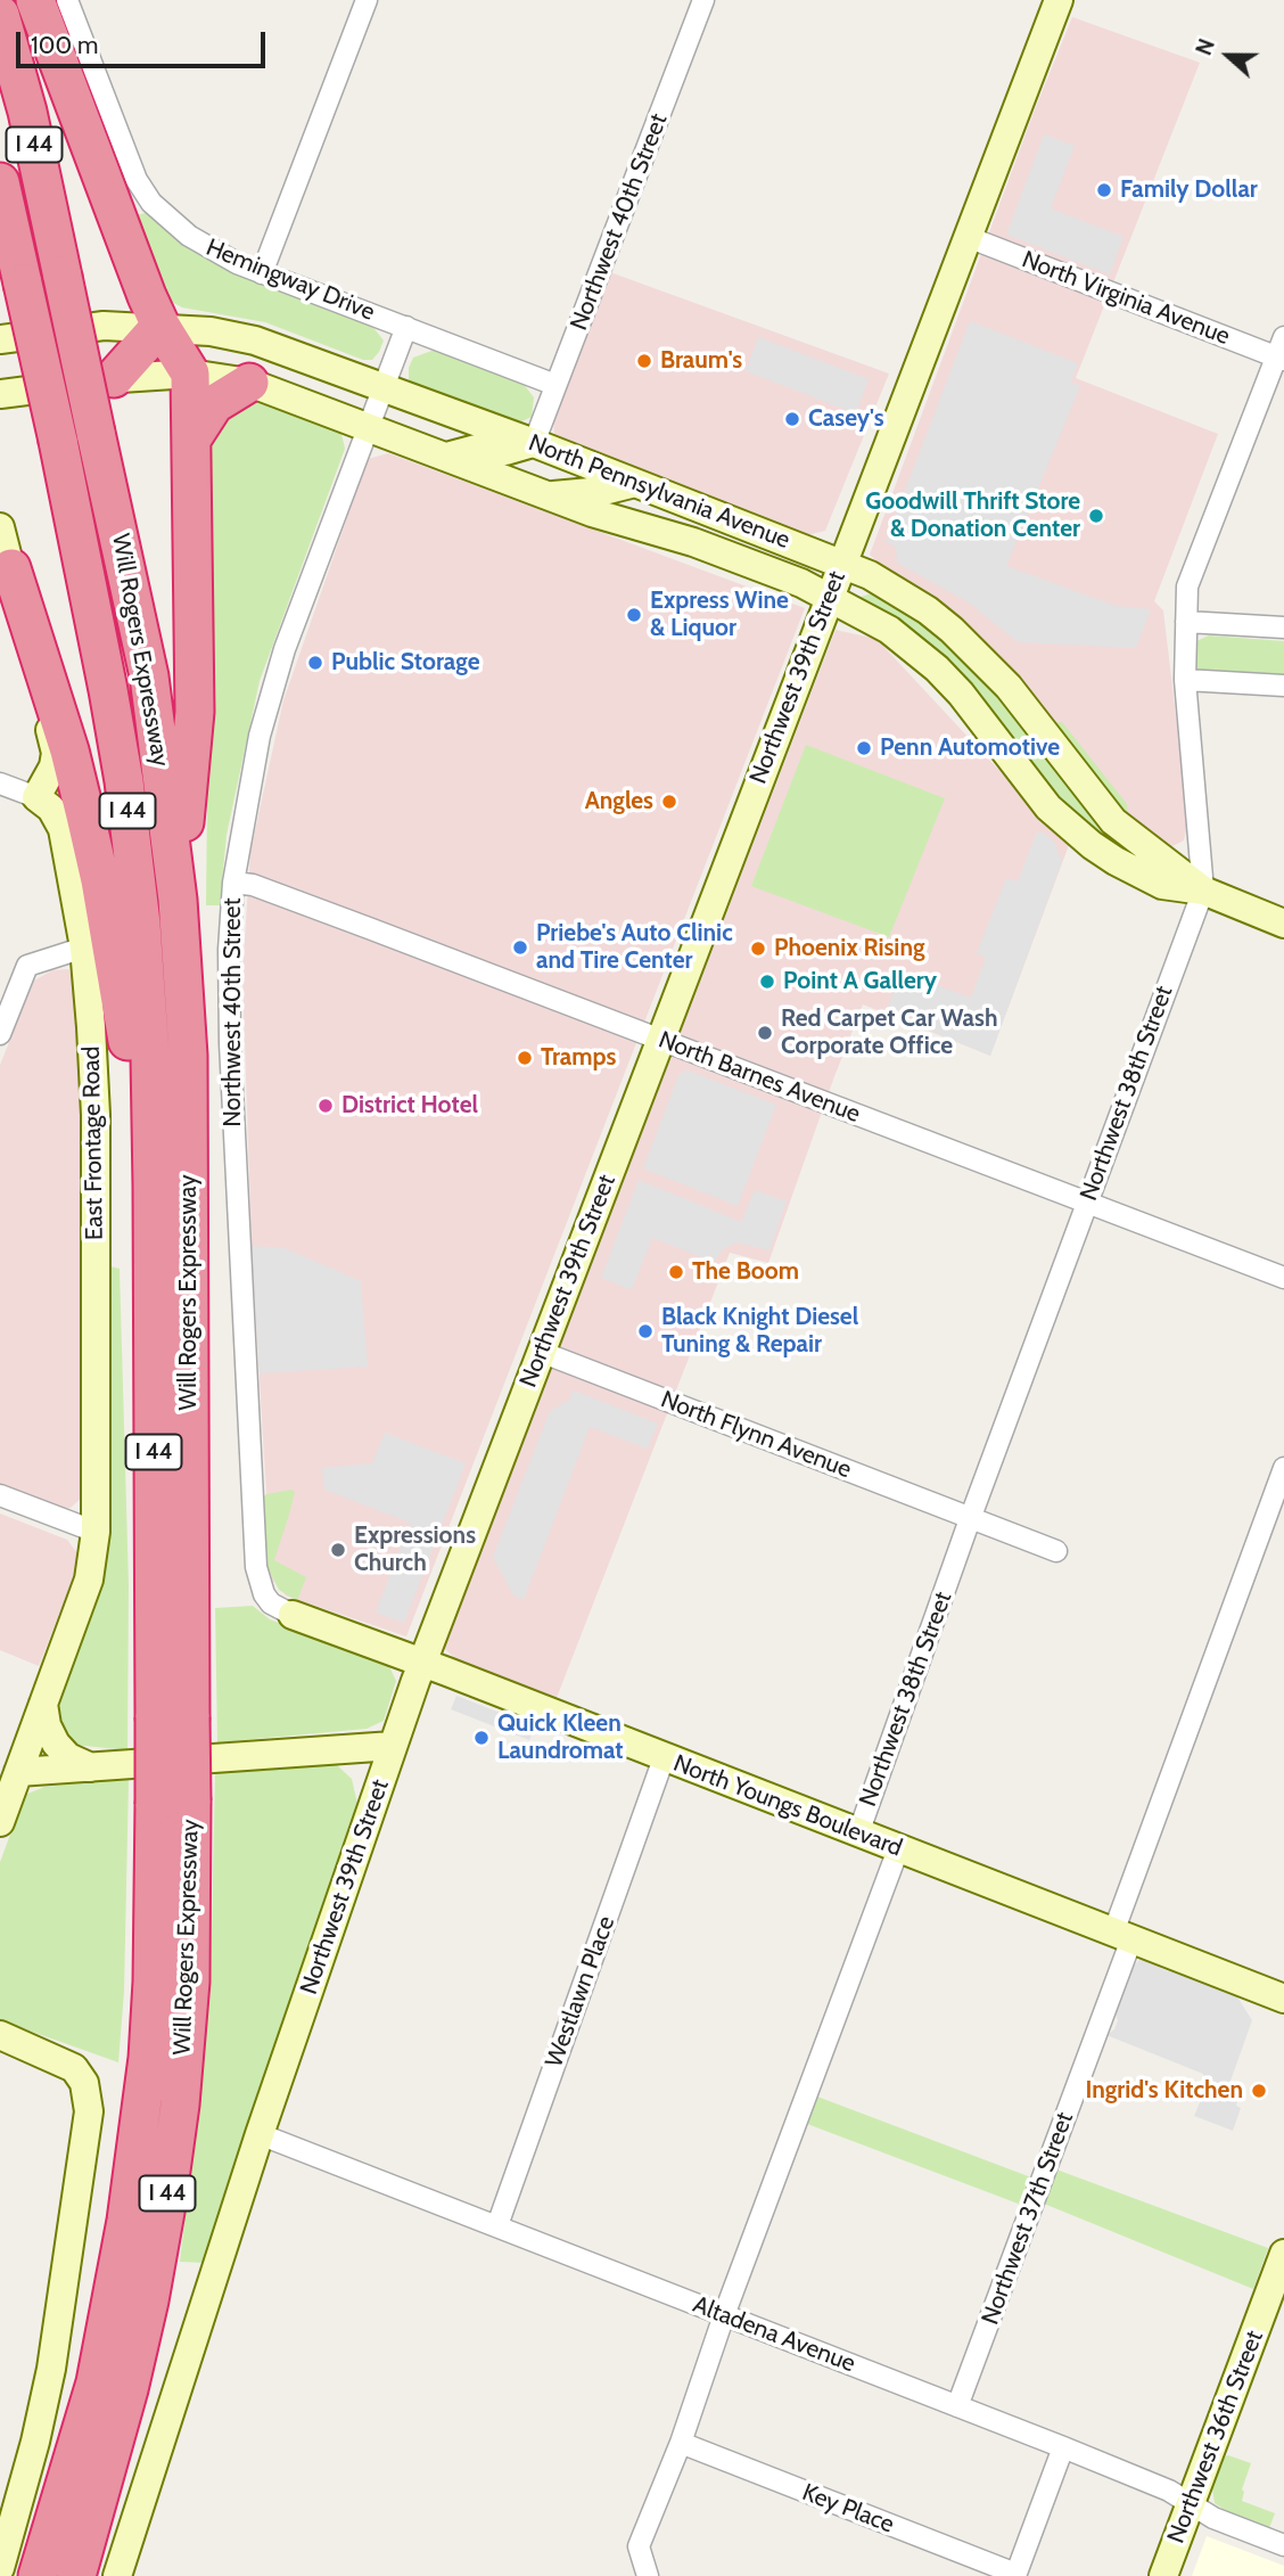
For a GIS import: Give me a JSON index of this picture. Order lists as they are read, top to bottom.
{
  "streets": {
    "highway": ["I 44", "Will Rogers Expressway"],
    "main road": [
      "North Pennsylvania Avenue",
      "Northwest 39th Street",
      "East Frontage Road",
      "North Youngs Boulevard",
      "Northwest 36th Street"
    ],
    "street": [
      "Northwest 40th Street",
      "Hemingway Drive",
      "North Virginia Avenue",
      "North Barnes Avenue",
      "Northwest 38th Street",
      "North Flynn Avenue",
      "Westlawn Place",
      "Northwest 37th Street",
      "Altadena Avenue",
      "Key Place"
    ]
  },
  "crossings": [
    ["Northwest 40th Street", "Hemingway Drive"],
    ["Northwest 40th Street", "North Pennsylvania Avenue"],
    ["Northwest 40th Street", "North Barnes Avenue"],
    ["Northwest 40th Street", "North Youngs Boulevard"],
    ["North Virginia Avenue", "Northwest 39th Street"],
    ["North Virginia Avenue", "Northwest 38th Street"],
    ["North Pennsylvania Avenue", "Northwest 39th Street"],
    ["North Pennsylvania Avenue", "Northwest 38th Street"],
    ["Northwest 39th Street", "North Barnes Avenue"],
    ["Northwest 39th Street", "North Flynn Avenue"],
    ["Northwest 39th Street", "North Youngs Boulevard"],
    ["Northwest 39th Street", "Altadena Avenue"],
    ["North Barnes Avenue", "Northwest 38th Street"],
    ["Northwest 38th Street", "North Flynn Avenue"],
    ["Northwest 38th Street", "North Youngs Boulevard"],
    ["North Youngs Boulevard", "Westlawn Place"],
    ["North Youngs Boulevard", "Northwest 37th Street"],
    ["Westlawn Place", "Altadena Avenue"],
    ["Northwest 37th Street", "Altadena Avenue"],
    ["Altadena Avenue", "Northwest 36th Street"]
  ],
  "places": [
    "Family Dollar",
    "Braum's",
    "Casey's",
    "Goodwill Thrift Store & Donation Center",
    "Express Wine & Liquor",
    "Public Storage",
    "Penn Automotive",
    "Angles",
    "Priebe's Auto Clinic and Tire Center",
    "Phoenix Rising",
    "Point A Gallery",
    "Red Carpet Car Wash Corporate Office",
    "Tramps",
    "District Hotel",
    "The Boom",
    "Black Knight Diesel Tuning & Repair",
    "Expressions Church",
    "Quick Kleen Laundromat",
    "Ingrid's Kitchen"
  ],
  "scale_bar": "100 m",
  "north": "left"
}
